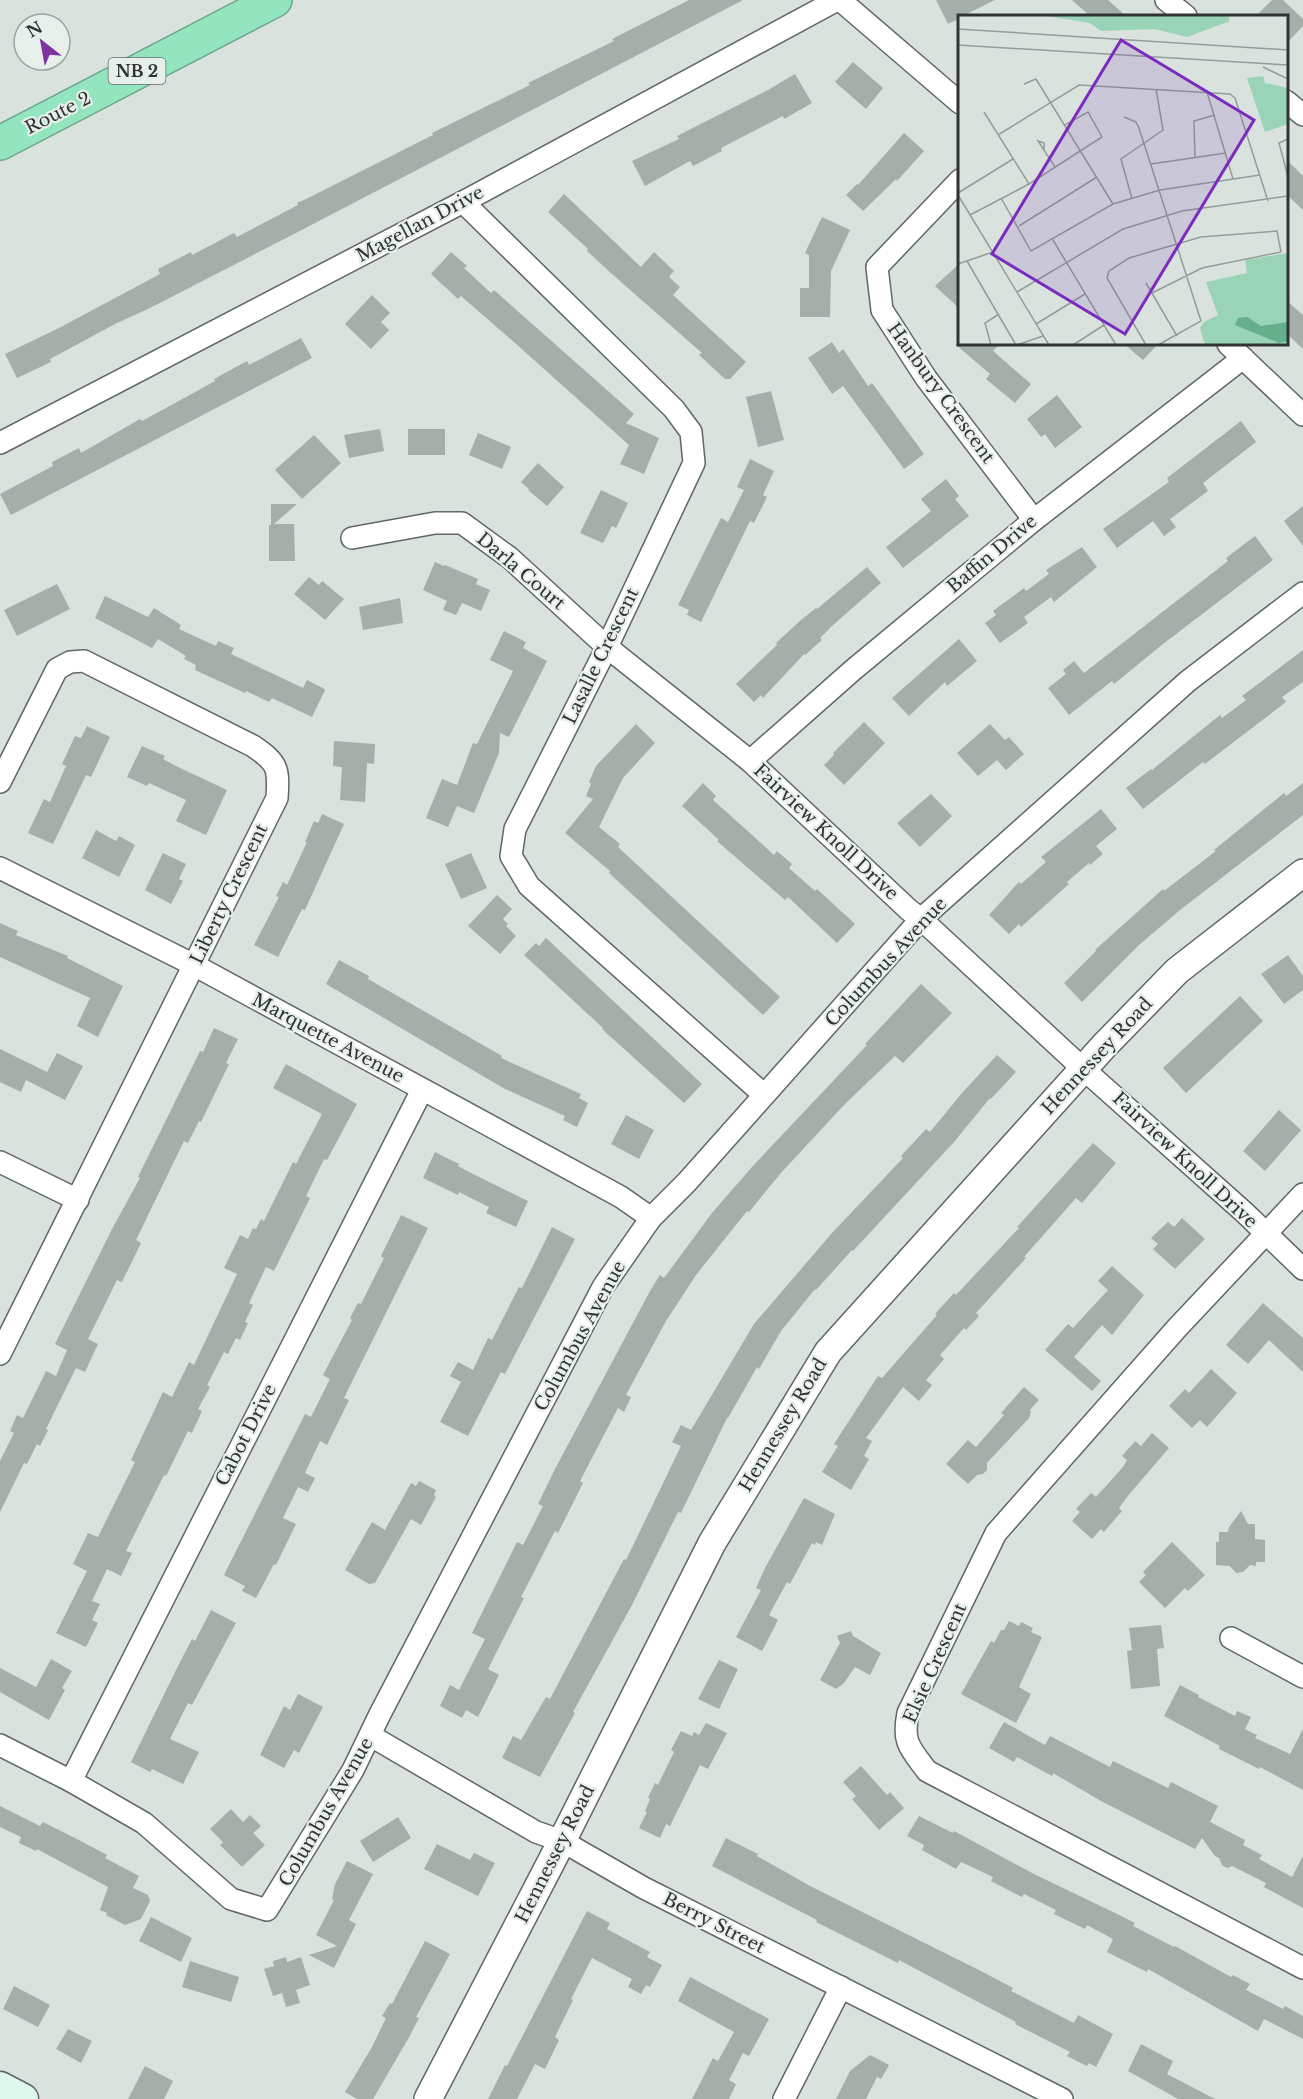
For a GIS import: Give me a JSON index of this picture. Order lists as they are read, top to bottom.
{
  "streets": {
    "highway": ["NB 2", "Route 2"],
    "street": [
      "Magellan Drive",
      "Hanbury Crescent",
      "Baffin Drive",
      "Darla Court",
      "Lasalle Crescent",
      "Fairview Knoll Drive",
      "Liberty Crescent",
      "Columbus Avenue",
      "Marquette Avenue",
      "Hennessey Road",
      "Cabot Drive",
      "Elsie Crescent",
      "Berry Street"
    ]
  },
  "crossings": [
    ["Magellan Drive", "Lasalle Crescent"],
    ["Hanbury Crescent", "Baffin Drive"],
    ["Baffin Drive", "Fairview Knoll Drive"],
    ["Darla Court", "Lasalle Crescent"],
    ["Darla Court", "Fairview Knoll Drive"],
    ["Lasalle Crescent", "Fairview Knoll Drive"],
    ["Lasalle Crescent", "Columbus Avenue"],
    ["Fairview Knoll Drive", "Columbus Avenue"],
    ["Fairview Knoll Drive", "Hennessey Road"],
    ["Fairview Knoll Drive", "Elsie Crescent"],
    ["Liberty Crescent", "Marquette Avenue"],
    ["Columbus Avenue", "Marquette Avenue"],
    ["Columbus Avenue", "Cabot Drive"],
    ["Columbus Avenue", "Berry Street"],
    ["Marquette Avenue", "Cabot Drive"],
    ["Hennessey Road", "Berry Street"]
  ],
  "north": "top left"
}
